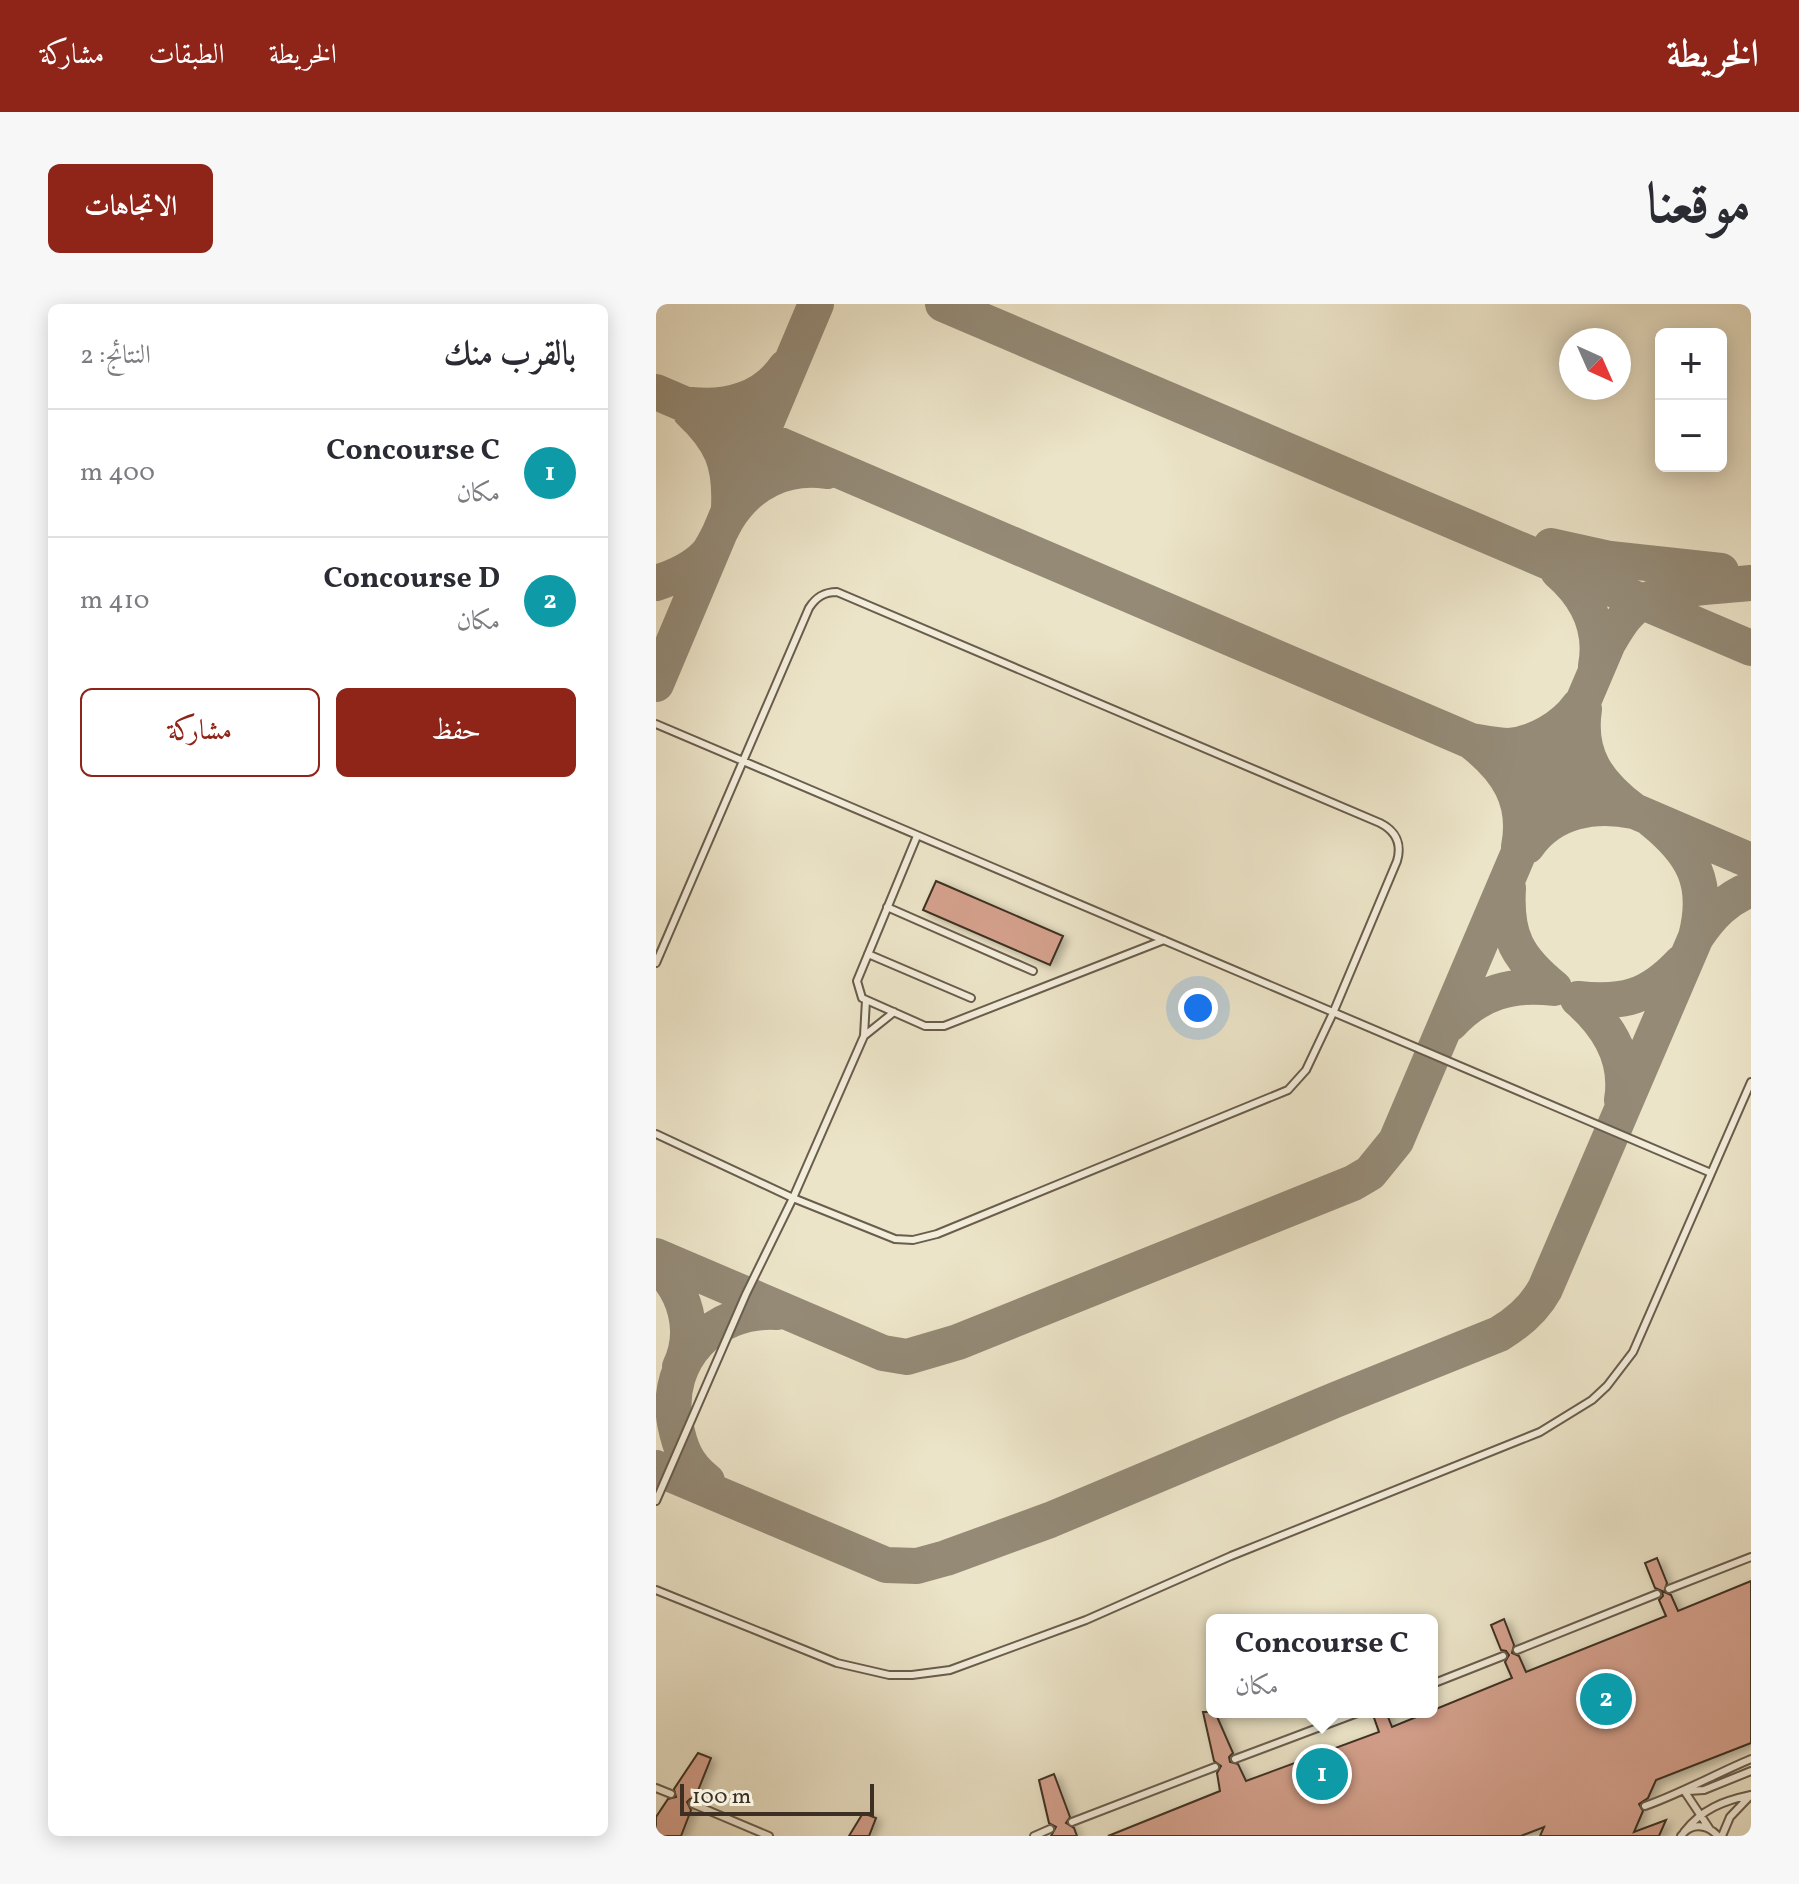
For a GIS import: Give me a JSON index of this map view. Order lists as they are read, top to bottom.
{
  "scale_bar": "100 m",
  "north": "bottom right",
  "page": {
    "header": "الخريطة",
    "nav": ["الخريطة", "الطبقات", "مشاركة"],
    "title": "موقعنا",
    "buttons": [
      "الاتجاهات",
      ["حفظ", "مشاركة"]
    ],
    "heading": ["بالقرب منك", "النتائج: 2"],
    "map_buttons": ["+", "−"],
    "list": [
      {
        "mark": "1",
        "name": "Concourse C",
        "note": "مكان",
        "value": "400 m"
      },
      {
        "mark": "2",
        "name": "Concourse D",
        "note": "مكان",
        "value": "410 m"
      }
    ],
    "popup": ["Concourse C", "مكان"],
    "pins": ["2", "1"],
    "scale": "100 m"
  }
}
